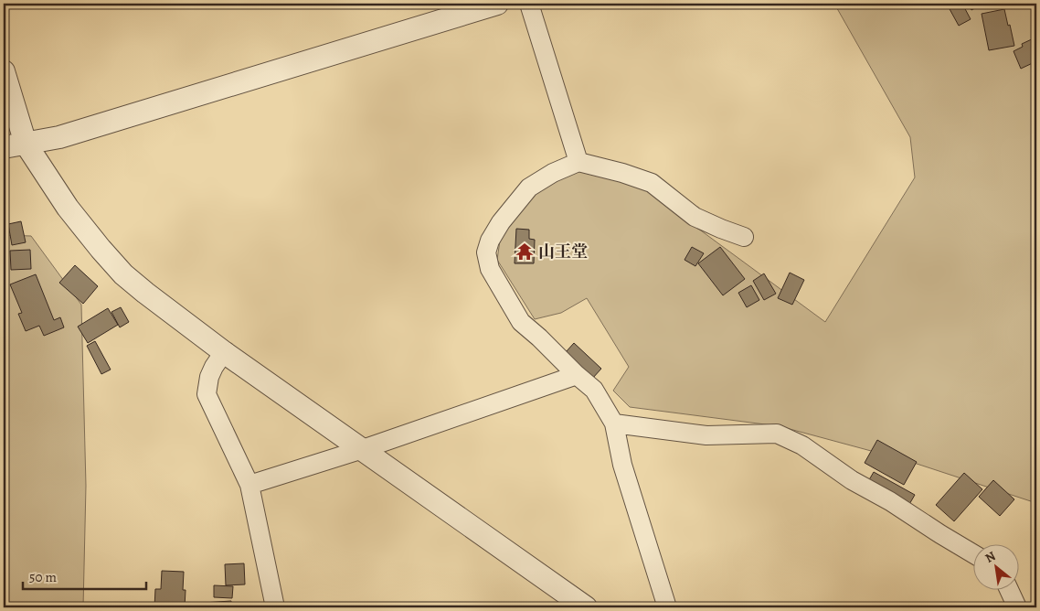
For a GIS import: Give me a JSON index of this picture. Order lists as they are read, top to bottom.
{
  "places": {
    "temple": ["山王堂"]
  },
  "scale_bar": "50 m",
  "north": "top left"
}
